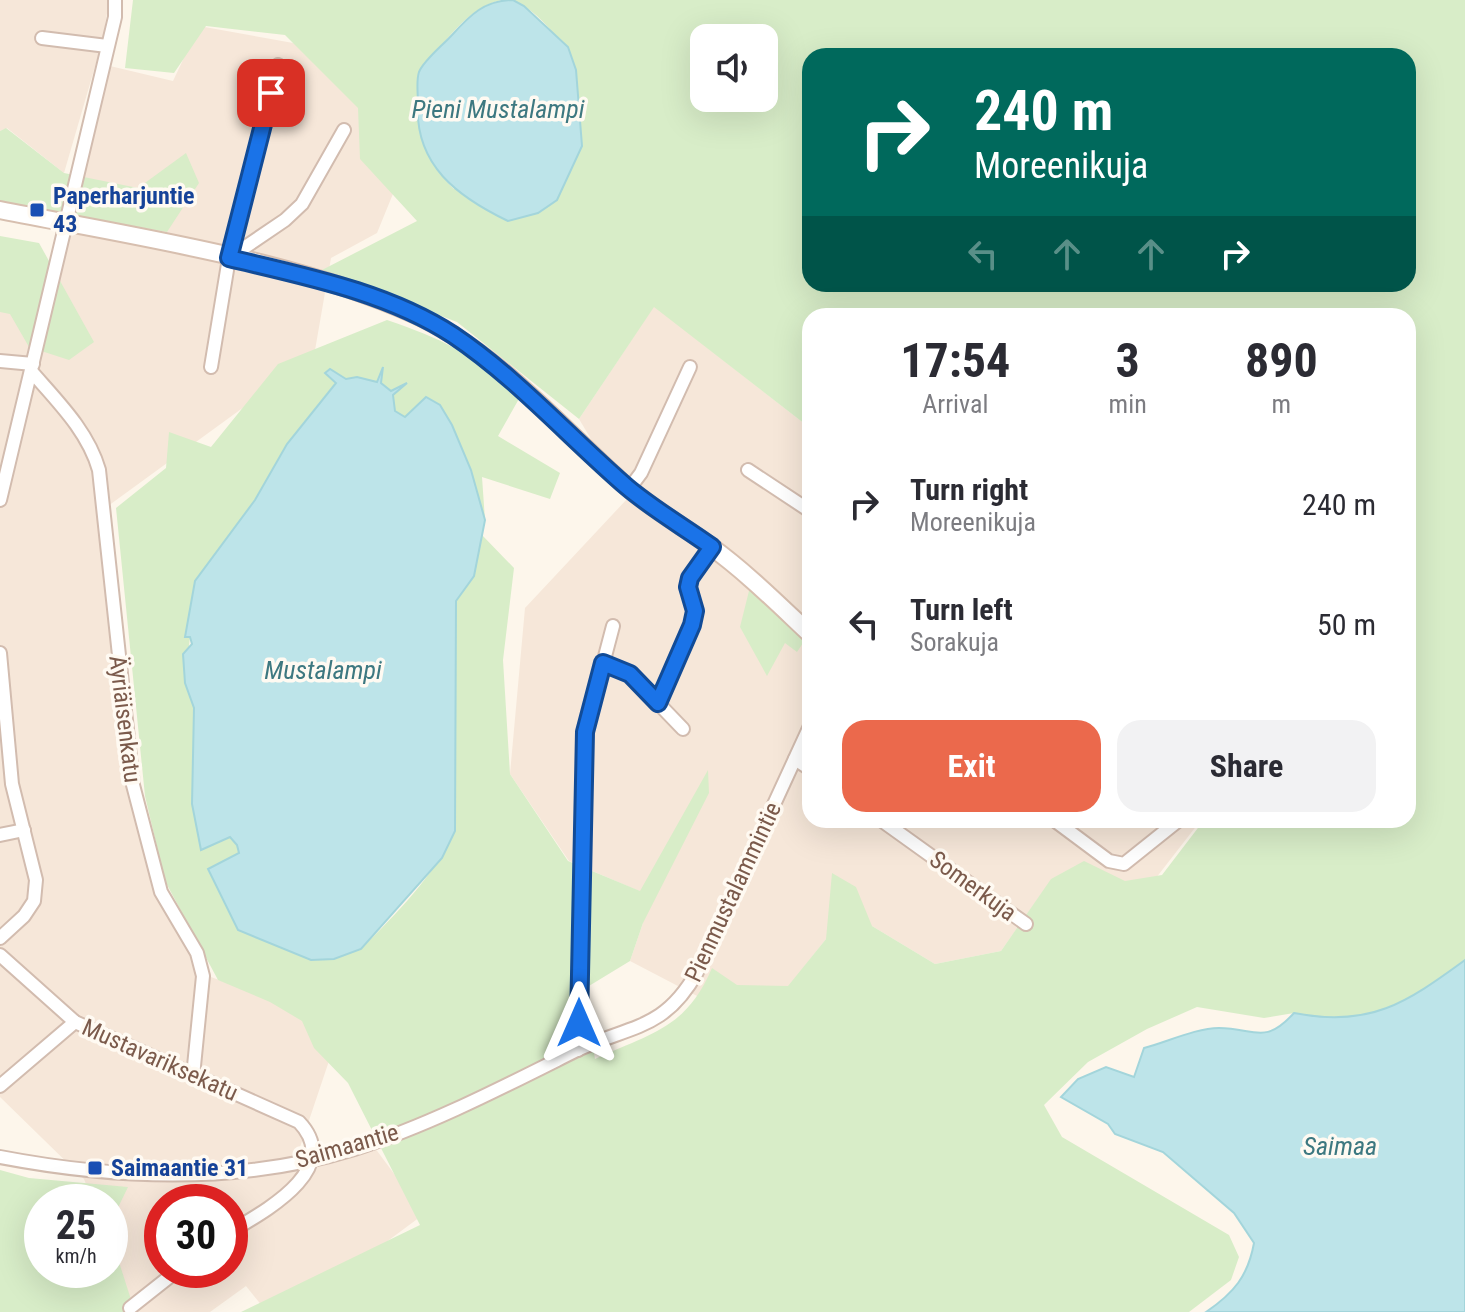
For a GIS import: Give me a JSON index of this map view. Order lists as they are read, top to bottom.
{
  "streets": {
    "street": [
      "Äyriäisenkatu",
      "Somerkuja",
      "Pienmustalammintie",
      "Mustavariksekatu",
      "Saimaantie"
    ]
  },
  "crossings": [
    ["Äyriäisenkatu", "Mustavariksekatu"],
    ["Pienmustalammintie", "Saimaantie"],
    ["Mustavariksekatu", "Saimaantie"]
  ],
  "water": ["Pieni Mustalampi", "Mustalampi", "Saimaa"],
  "places": {
    "transit": ["Paperharjuntie 43", "Saimaantie 31"]
  },
  "page": {
    "turn": ["240 m", "Moreenikuja"],
    "eta": [
      "17:54",
      "Arrival",
      "3",
      "min",
      "890",
      "m"
    ],
    "list": [
      {
        "name": "Turn right",
        "note": "Moreenikuja",
        "value": "240 m"
      },
      {
        "name": "Turn left",
        "note": "Sorakuja",
        "value": "50 m"
      }
    ],
    "buttons": ["Exit", "Share"],
    "speed": "25 km/h",
    "limit": "30"
  }
}
